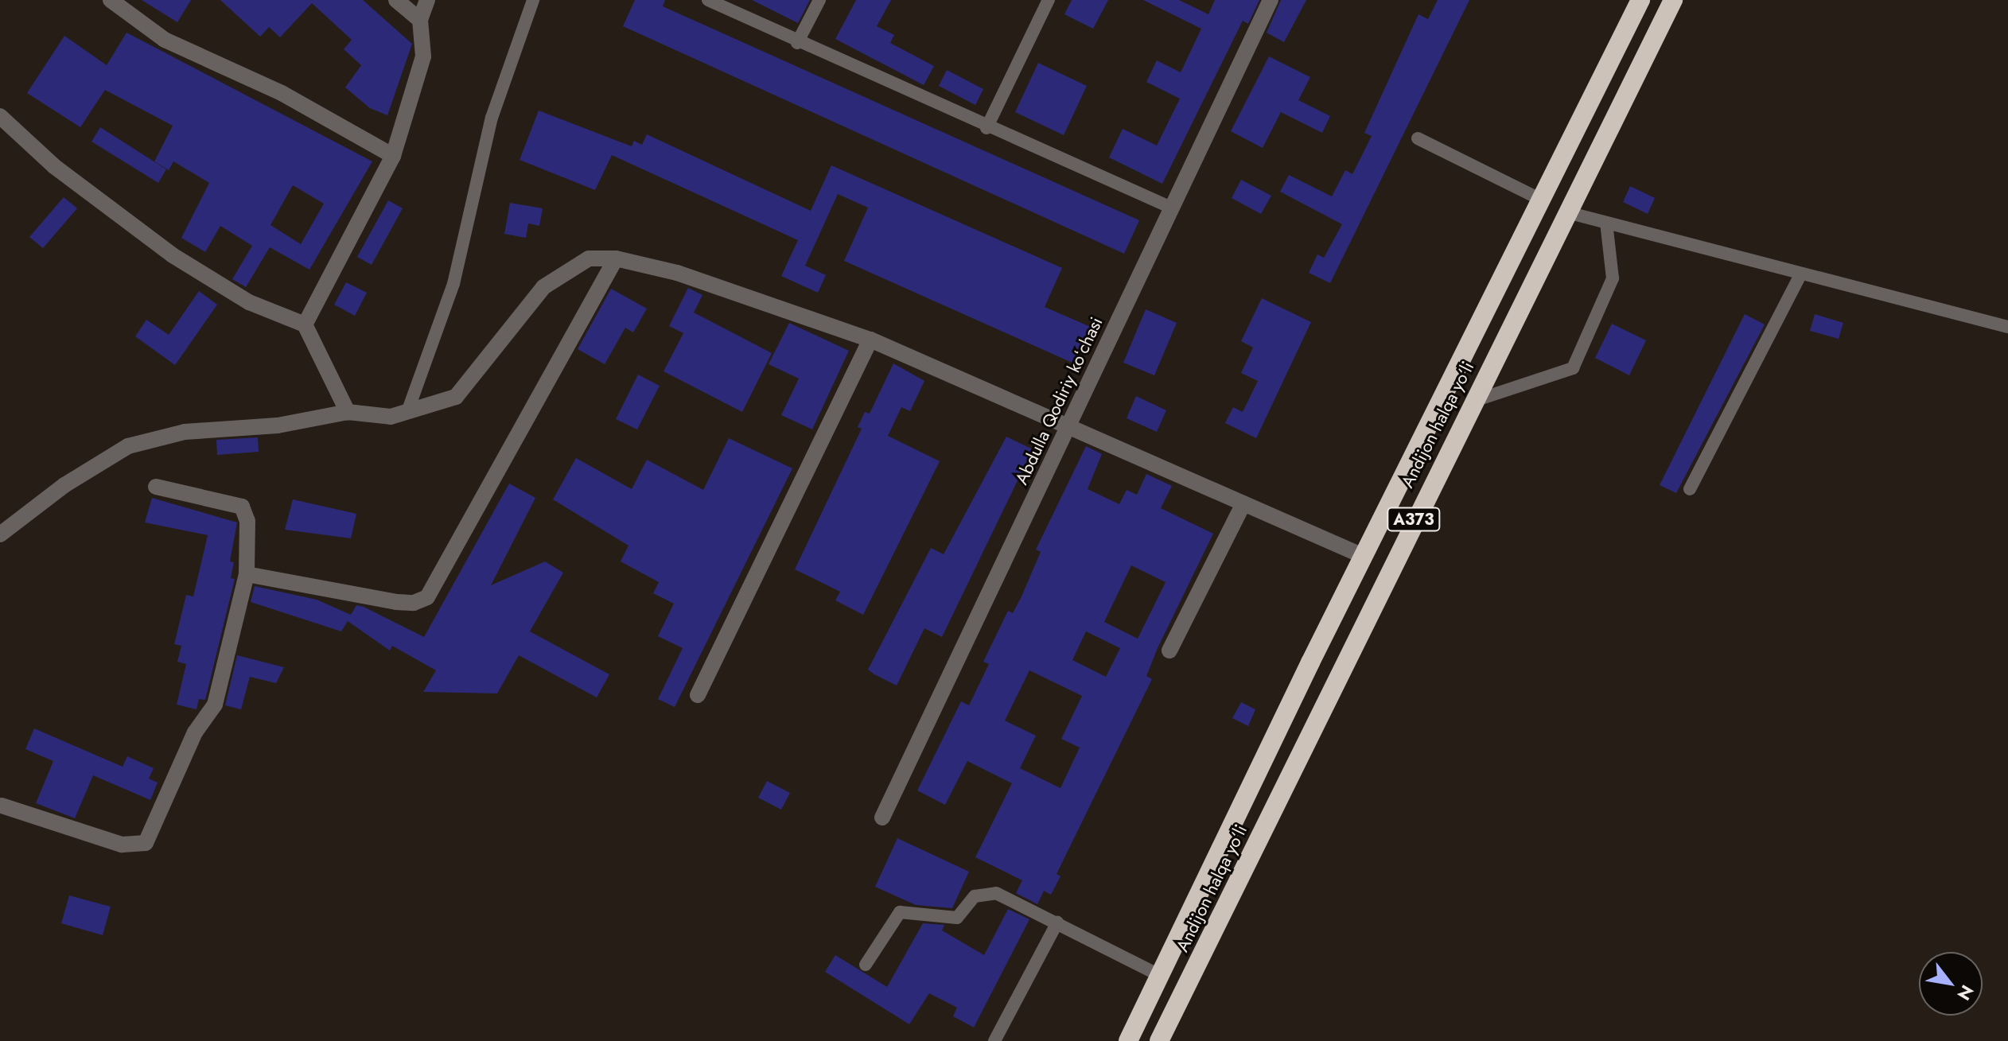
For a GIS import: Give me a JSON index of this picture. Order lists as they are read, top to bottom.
{
  "streets": {
    "highway": ["Andijon halqa yo‘li", "A373"],
    "street": ["Abdulla Qodiriy koʻchasi"]
  },
  "north": "bottom right"
}
